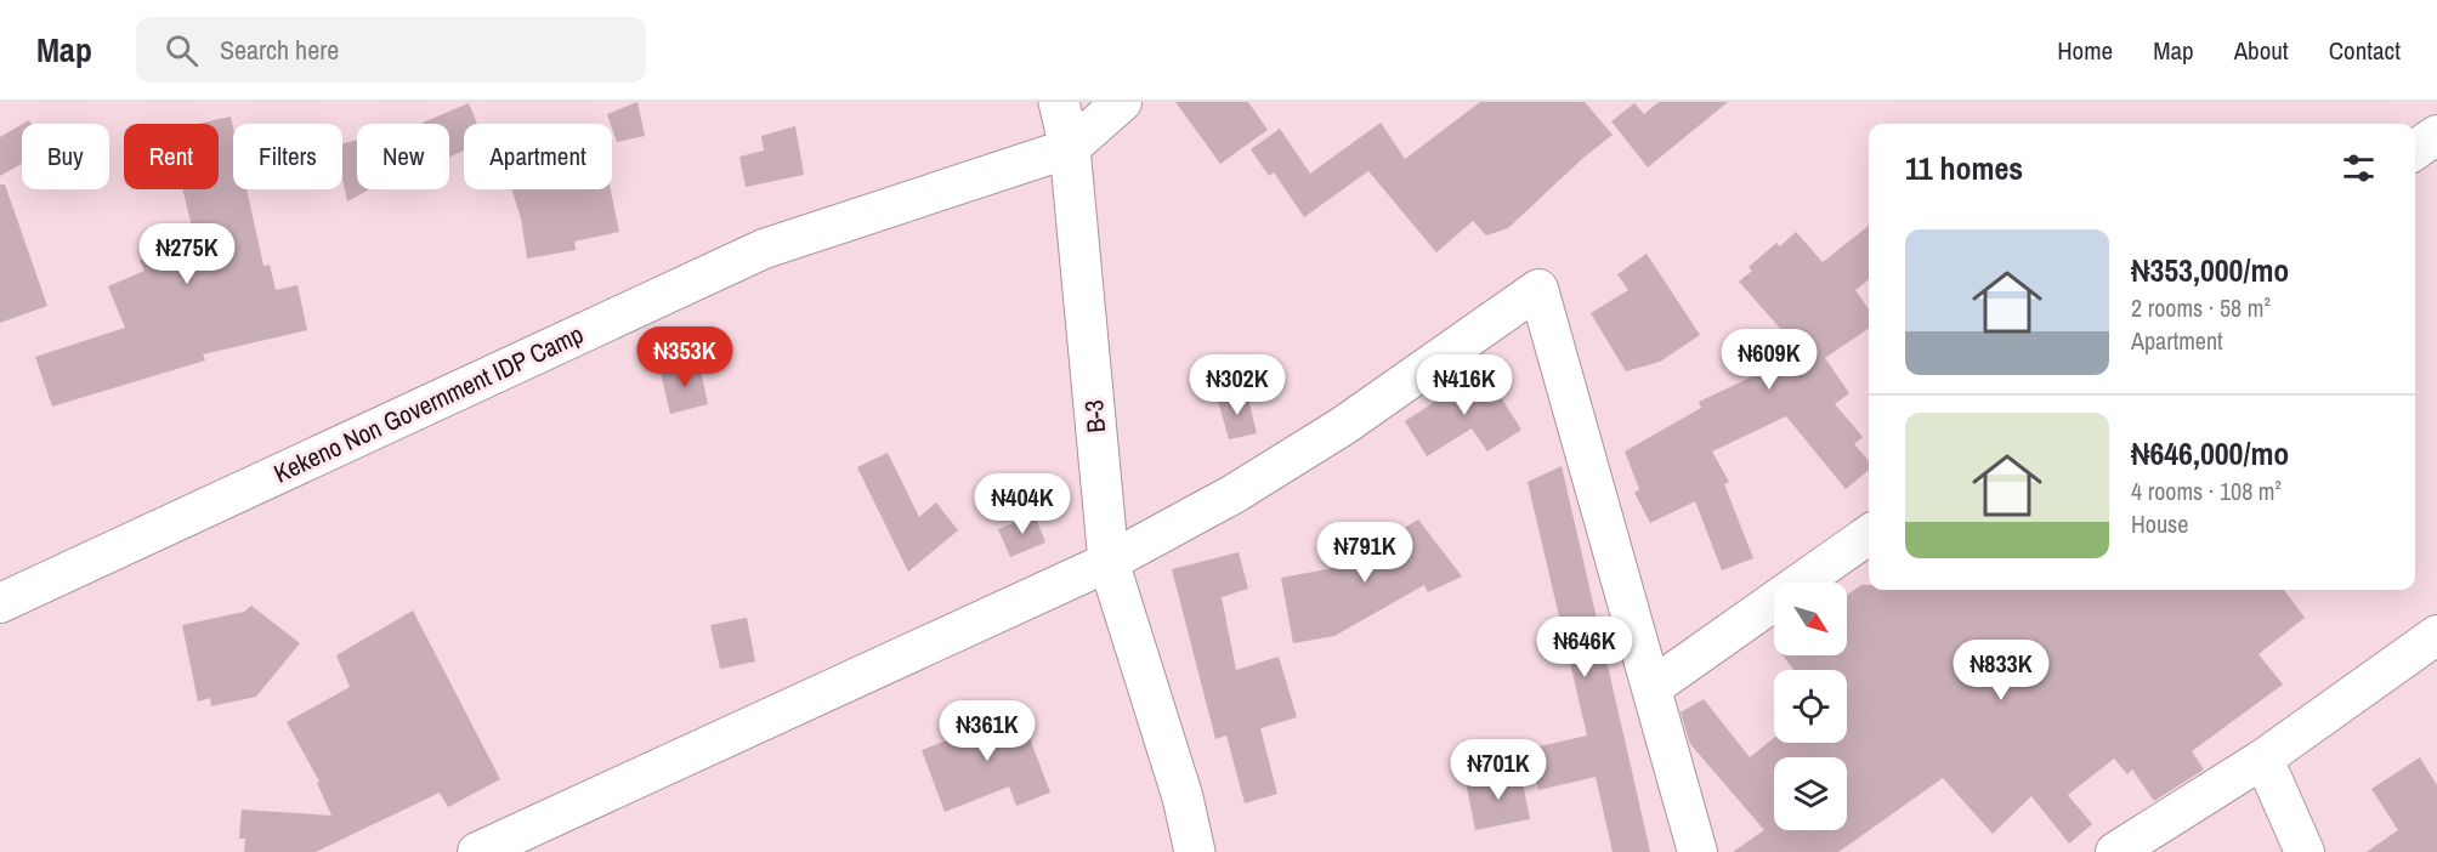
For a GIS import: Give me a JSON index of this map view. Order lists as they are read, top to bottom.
{
  "streets": {
    "main road": ["B-3"],
    "street": ["Kekeno Non Government IDP Camp"]
  },
  "crossings": [
    ["Kekeno Non Government IDP Camp", "B-3"]
  ],
  "north": "bottom right",
  "page": {
    "header": "Map",
    "search": "Search here",
    "nav": [
      "Home",
      "Map",
      "About",
      "Contact"
    ],
    "chip": [
      "Buy",
      "Rent",
      "Filters",
      "New",
      "Apartment"
    ],
    "heading": "11 homes",
    "list": [
      {
        "name": "₦353,000/mo",
        "note": "2 rooms · 58 m² · Apartment"
      },
      {
        "name": "₦646,000/mo",
        "note": "4 rooms · 108 m² · House"
      }
    ],
    "price": [
      "₦275K",
      "₦353K",
      "₦609K",
      "₦302K",
      "₦416K",
      "₦404K",
      "₦791K",
      "₦646K",
      "₦833K",
      "₦361K",
      "₦701K"
    ]
  }
}
